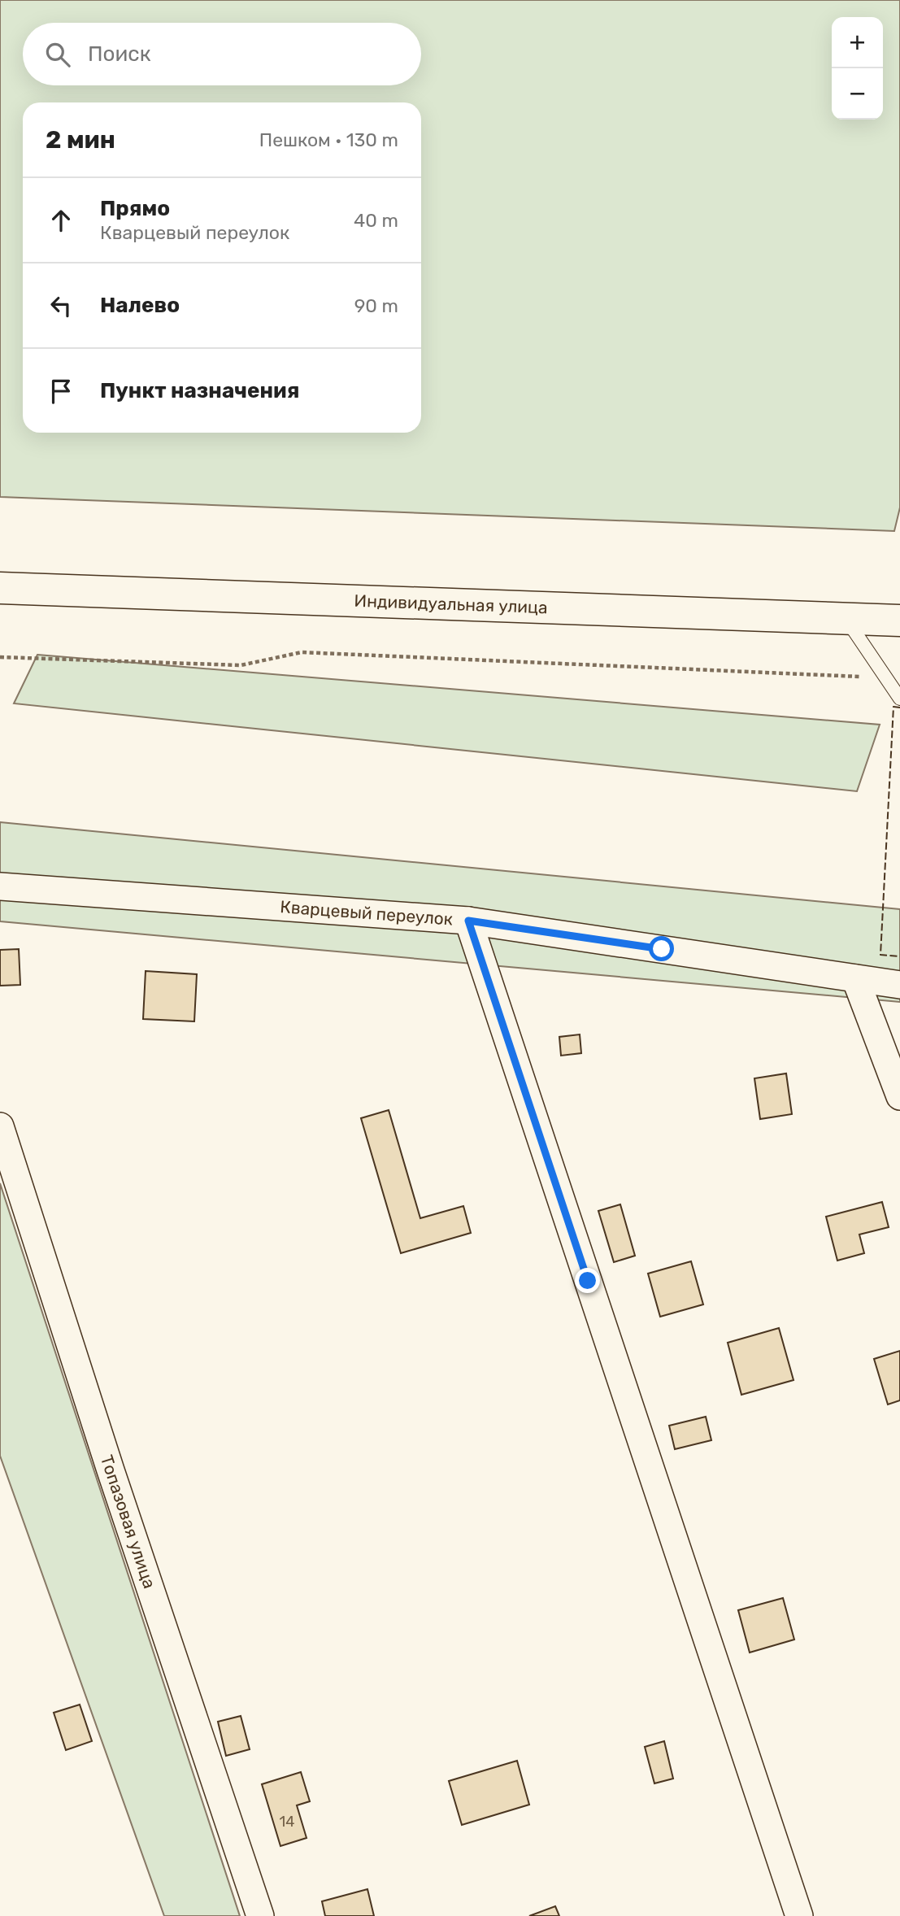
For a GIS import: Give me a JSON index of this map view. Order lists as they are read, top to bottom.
{
  "streets": {
    "main road": ["Индивидуальная улица"],
    "street": ["Кварцевый переулок", "Топазовая улица"]
  },
  "house_numbers": ["14"],
  "page": {
    "map_buttons": ["+", "−"],
    "search": "Поиск",
    "heading": ["2 мин", "Пешком · 130 m"],
    "list": [
      ["Прямо", "Кварцевый переулок", "40 m"],
      ["Налево", "90 m"],
      "Пункт назначения"
    ]
  }
}
